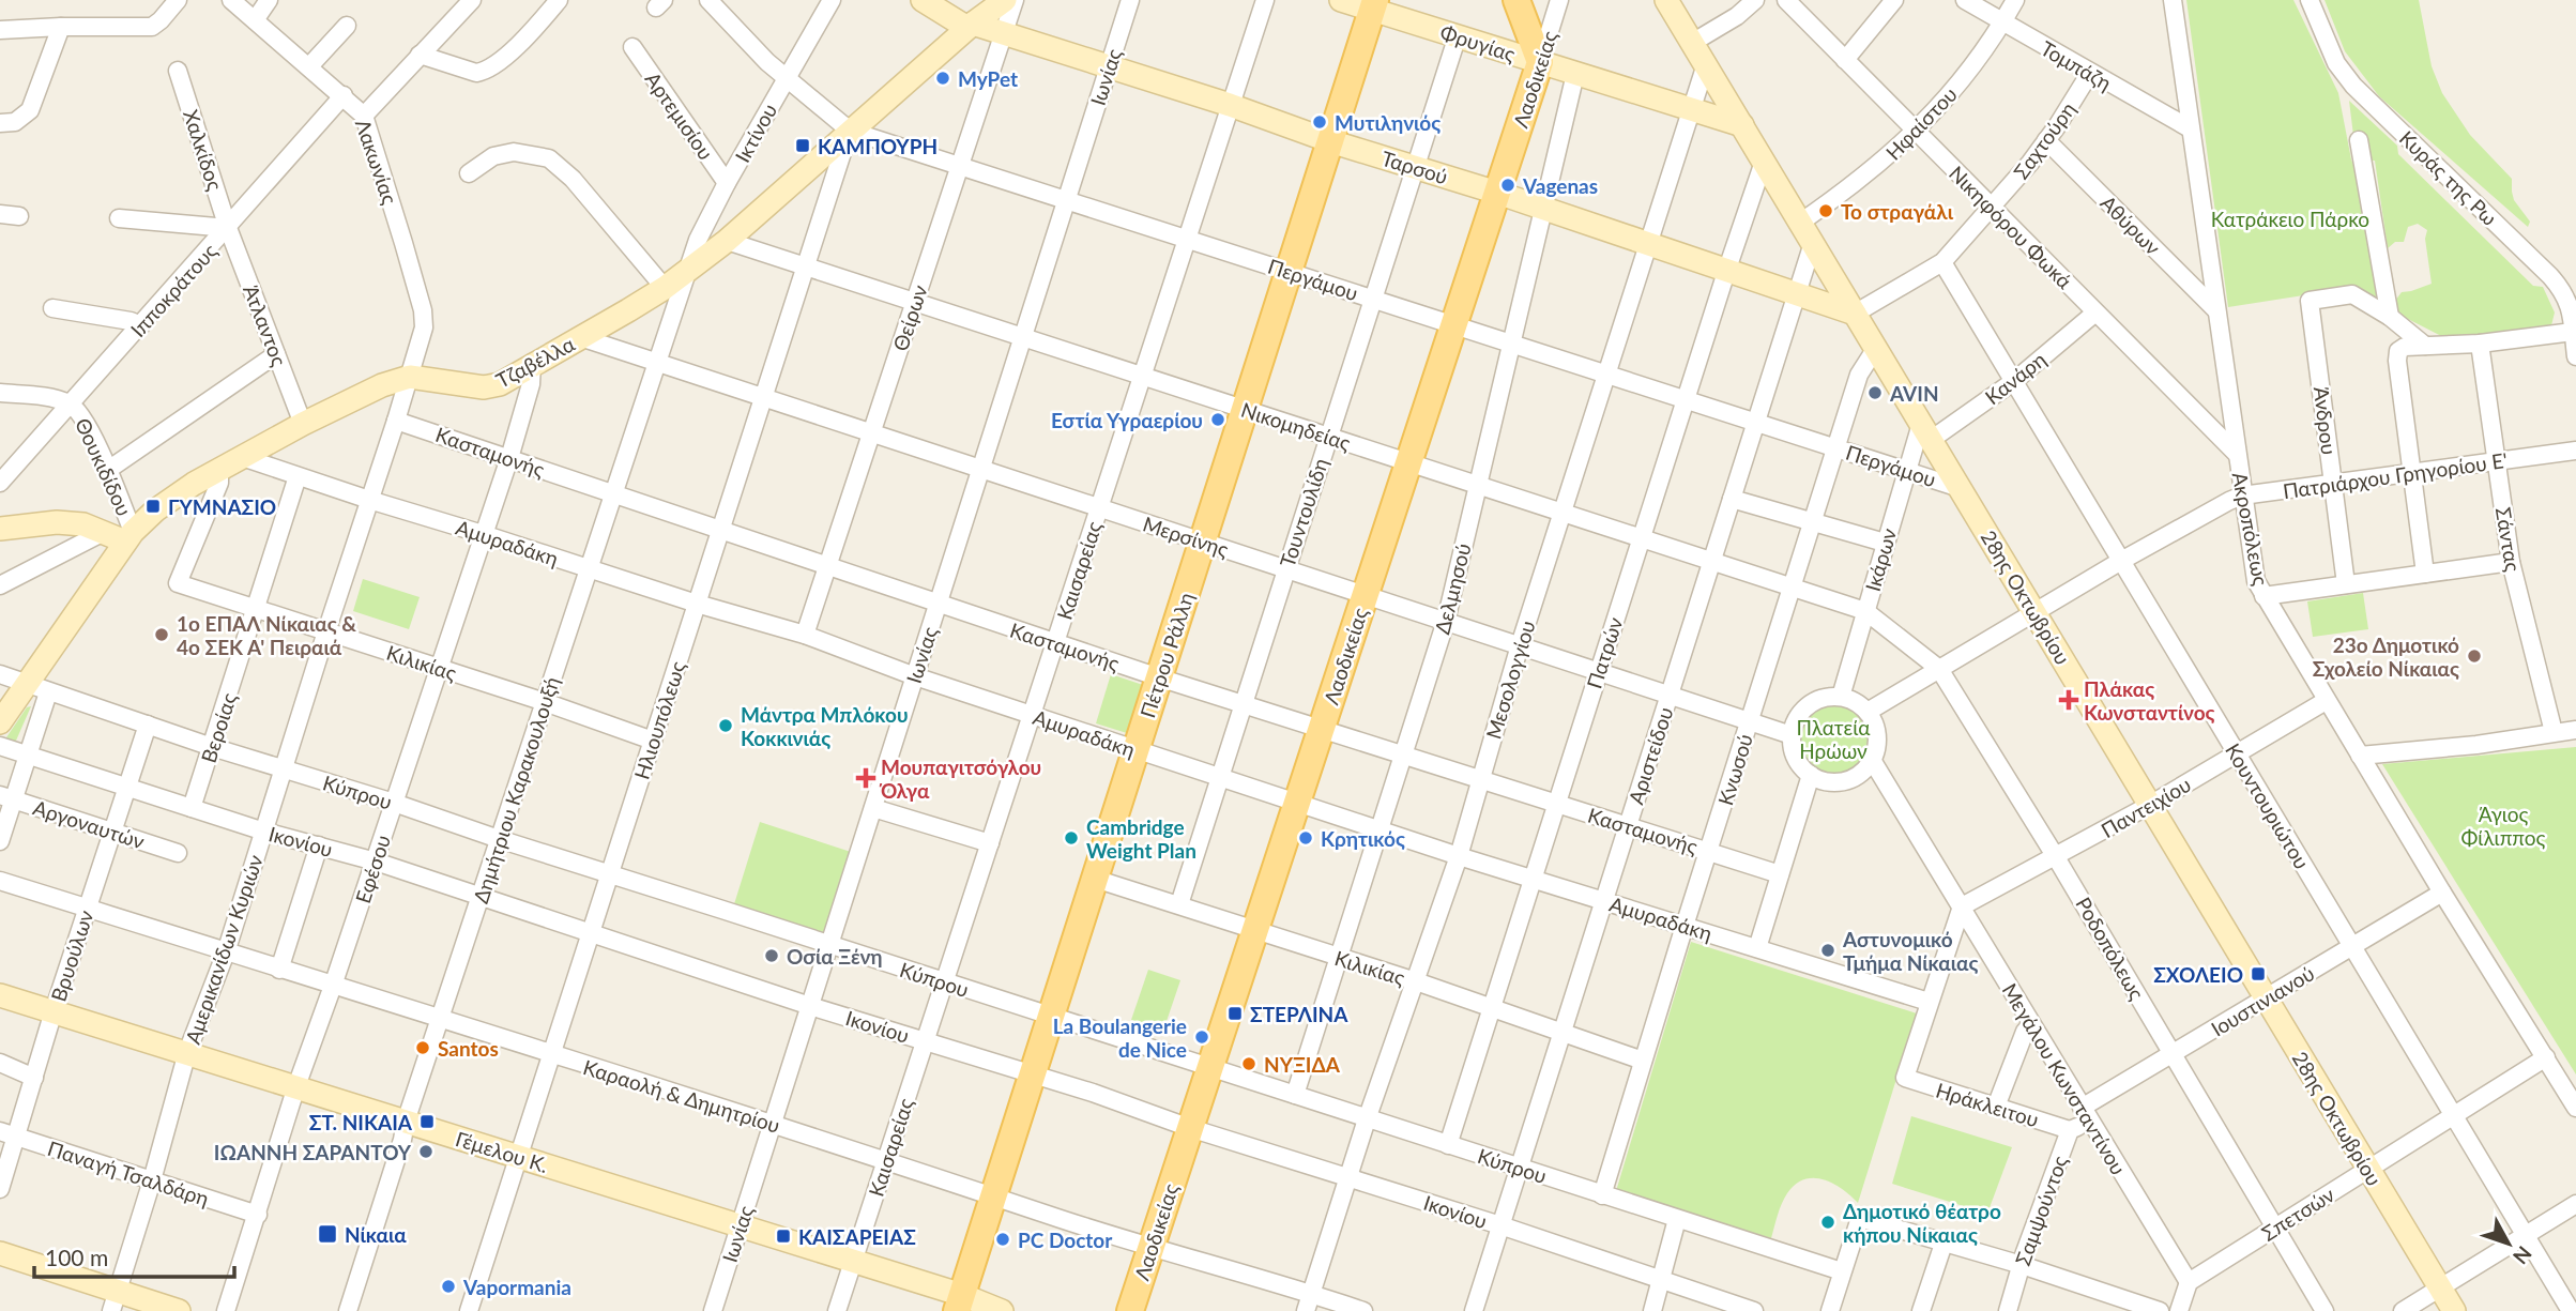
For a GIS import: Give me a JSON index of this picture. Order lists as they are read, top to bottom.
{
  "streets": {
    "main road": [
      "Φρυγίας",
      "Λαοδικείας",
      "Ταρσού",
      "Τζαβέλλα",
      "28ης Οκτωβρίου",
      "Πέτρου Ράλλη",
      "Γέμελου Κ."
    ],
    "street": [
      "Τομπάζη",
      "Ιωνίας",
      "Αρτεμισίου",
      "Ηφαίστου",
      "Ικτίνου",
      "Σαχτούρη",
      "Χαλκίδος",
      "Λακωνίας",
      "Κυράς της Ρω",
      "Αθύρων",
      "Νικηφόρου Φωκά",
      "Περγάμου",
      "Ιπποκράτους",
      "Θείρων",
      "Άτλαντος",
      "Κανάρη",
      "Άνδρου",
      "Νικομηδείας",
      "Κασταμονής",
      "Θουκιδίδου",
      "Πατριάρχου Γρηγορίου Ε'",
      "Τουντουλίδη",
      "Ακροπόλεως",
      "Μερσίνης",
      "Σάντας",
      "Αμυραδάκη",
      "Ικάρων",
      "Καισαρείας",
      "Δελμησού",
      "Πατρών",
      "Κιλικίας",
      "Μεσολογγίου",
      "Ηλιουπόλεως",
      "Βεροίας",
      "Αριστείδου",
      "Κνωσού",
      "Δημήτριου Καρακουλουξή",
      "Κύπρου",
      "Κουντουριώτου",
      "Παντειχίου",
      "Αργοναυτών",
      "Ικονίου",
      "Εφέσου",
      "Ροδοπόλεως",
      "Αμερικανίδων Κυριών",
      "Βρυούλων",
      "Ιουστινιανού",
      "Μεγάλου Κωνσταντίνου",
      "Καραολή & Δημητρίου",
      "Ηράκλειτου",
      "Παναγή Τσαλδάρη",
      "Σαμψούντος",
      "Σπετσών"
    ]
  },
  "crossings": [
    ["Φρυγίας", "Λαοδικείας"],
    ["Φρυγίας", "Τουντουλίδη"],
    ["Φρυγίας", "Δελμησού"],
    ["Φρυγίας", "28ης Οκτωβρίου"],
    ["Φρυγίας", "Πέτρου Ράλλη"],
    ["Φρυγίας", "Μεσολογγίου"],
    ["Τομπάζη", "Ηφαίστου"],
    ["Τομπάζη", "Σαχτούρη"],
    ["Τομπάζη", "Ακροπόλεως"],
    ["Ιωνίας", "Ταρσού"],
    ["Ιωνίας", "Περγάμου"],
    ["Ιωνίας", "Νικομηδείας"],
    ["Ιωνίας", "Κασταμονής"],
    ["Ιωνίας", "Μερσίνης"],
    ["Ιωνίας", "Αμυραδάκη"],
    ["Ιωνίας", "Κύπρου"],
    ["Ιωνίας", "Ικονίου"],
    ["Ιωνίας", "Καραολή & Δημητρίου"],
    ["Ιωνίας", "Γέμελου Κ."],
    ["Λαοδικείας", "Ταρσού"],
    ["Λαοδικείας", "Περγάμου"],
    ["Λαοδικείας", "Νικομηδείας"],
    ["Λαοδικείας", "Κασταμονής"],
    ["Λαοδικείας", "Μερσίνης"],
    ["Λαοδικείας", "Αμυραδάκη"],
    ["Λαοδικείας", "Κιλικίας"],
    ["Λαοδικείας", "Κύπρου"],
    ["Λαοδικείας", "Ικονίου"],
    ["Λαοδικείας", "Καραολή & Δημητρίου"],
    ["Αρτεμισίου", "Ικτίνου"],
    ["Ηφαίστου", "Νικηφόρου Φωκά"],
    ["Ηφαίστου", "28ης Οκτωβρίου"],
    ["Ικτίνου", "Περγάμου"],
    ["Ικτίνου", "Τζαβέλλα"],
    ["Ικτίνου", "Δημήτριου Καρακουλουξή"],
    ["Σαχτούρη", "Ταρσού"],
    ["Σαχτούρη", "Αθύρων"],
    ["Σαχτούρη", "Νικηφόρου Φωκά"],
    ["Σαχτούρη", "28ης Οκτωβρίου"],
    ["Σαχτούρη", "Κουντουριώτου"],
    ["Χαλκίδος", "Ιπποκράτους"],
    ["Χαλκίδος", "Άτλαντος"],
    ["Λακωνίας", "Ιπποκράτους"],
    ["Λακωνίας", "Τζαβέλλα"],
    ["Λακωνίας", "Αμερικανίδων Κυριών"],
    ["Ταρσού", "Θείρων"],
    ["Ταρσού", "Τζαβέλλα"],
    ["Ταρσού", "Τουντουλίδη"],
    ["Ταρσού", "Καισαρείας"],
    ["Ταρσού", "Δελμησού"],
    ["Ταρσού", "28ης Οκτωβρίου"],
    ["Ταρσού", "Πατρών"],
    ["Ταρσού", "Πέτρου Ράλλη"],
    ["Ταρσού", "Μεσολογγίου"],
    ["Ταρσού", "Αριστείδου"],
    ["Αθύρων", "Ακροπόλεως"],
    ["Νικηφόρου Φωκά", "Κανάρη"],
    ["Νικηφόρου Φωκά", "Ακροπόλεως"],
    ["Περγάμου", "Θείρων"],
    ["Περγάμου", "Τζαβέλλα"],
    ["Περγάμου", "Τουντουλίδη"],
    ["Περγάμου", "Ικάρων"],
    ["Περγάμου", "Καισαρείας"],
    ["Περγάμου", "Δελμησού"],
    ["Περγάμου", "28ης Οκτωβρίου"],
    ["Περγάμου", "Πατρών"],
    ["Περγάμου", "Πέτρου Ράλλη"],
    ["Περγάμου", "Μεσολογγίου"],
    ["Περγάμου", "Ηλιουπόλεως"],
    ["Περγάμου", "Αριστείδου"],
    ["Περγάμου", "Κνωσού"],
    ["Ιπποκράτους", "Άτλαντος"],
    ["Ιπποκράτους", "Θουκιδίδου"],
    ["Θείρων", "Νικομηδείας"],
    ["Θείρων", "Κασταμονής"],
    ["Θείρων", "Μερσίνης"],
    ["Θείρων", "Αμυραδάκη"],
    ["Άτλαντος", "Τζαβέλλα"],
    ["Τζαβέλλα", "Νικομηδείας"],
    ["Τζαβέλλα", "Θουκιδίδου"],
    ["Τζαβέλλα", "Μερσίνης"],
    ["Τζαβέλλα", "Αμυραδάκη"],
    ["Τζαβέλλα", "Κιλικίας"],
    ["Τζαβέλλα", "Ηλιουπόλεως"],
    ["Τζαβέλλα", "Δημήτριου Καρακουλουξή"],
    ["Τζαβέλλα", "Κύπρου"],
    ["Τζαβέλλα", "Εφέσου"],
    ["Τζαβέλλα", "Αμερικανίδων Κυριών"],
    ["Κανάρη", "Ικάρων"],
    ["Κανάρη", "28ης Οκτωβρίου"],
    ["Κανάρη", "Κουντουριώτου"],
    ["Άνδρου", "Πατριάρχου Γρηγορίου Ε'"],
    ["Νικομηδείας", "Τουντουλίδη"],
    ["Νικομηδείας", "Ικάρων"],
    ["Νικομηδείας", "Καισαρείας"],
    ["Νικομηδείας", "Δελμησού"],
    ["Νικομηδείας", "Πατρών"],
    ["Νικομηδείας", "Πέτρου Ράλλη"],
    ["Νικομηδείας", "Μεσολογγίου"],
    ["Νικομηδείας", "Ηλιουπόλεως"],
    ["Νικομηδείας", "Αριστείδου"],
    ["Νικομηδείας", "Κνωσού"],
    ["Νικομηδείας", "Ροδοπόλεως"],
    ["Κασταμονής", "Τουντουλίδη"],
    ["Κασταμονής", "Καισαρείας"],
    ["Κασταμονής", "Δελμησού"],
    ["Κασταμονής", "Πατρών"],
    ["Κασταμονής", "Πέτρου Ράλλη"],
    ["Κασταμονής", "Μεσολογγίου"],
    ["Κασταμονής", "Ηλιουπόλεως"],
    ["Κασταμονής", "Αριστείδου"],
    ["Κασταμονής", "Κνωσού"],
    ["Κασταμονής", "Δημήτριου Καρακουλουξή"],
    ["Κασταμονής", "Εφέσου"],
    ["Κασταμονής", "Αμερικανίδων Κυριών"],
    ["Πατριάρχου Γρηγορίου Ε'", "Ακροπόλεως"],
    ["Πατριάρχου Γρηγορίου Ε'", "Μερσίνης"],
    ["Πατριάρχου Γρηγορίου Ε'", "Σάντας"],
    ["Πατριάρχου Γρηγορίου Ε'", "Ικάρων"],
    ["Πατριάρχου Γρηγορίου Ε'", "28ης Οκτωβρίου"],
    ["Πατριάρχου Γρηγορίου Ε'", "Κουντουριώτου"],
    ["Πατριάρχου Γρηγορίου Ε'", "Ροδοπόλεως"],
    ["Πατριάρχου Γρηγορίου Ε'", "Μεγάλου Κωνσταντίνου"],
    ["Τουντουλίδη", "Μερσίνης"],
    ["Τουντουλίδη", "Αμυραδάκη"],
    ["Τουντουλίδη", "Κιλικίας"],
    ["Ακροπόλεως", "Παντειχίου"],
    ["Ακροπόλεως", "Ιουστινιανού"],
    ["Ακροπόλεως", "Σπετσών"],
    ["Μερσίνης", "Ικάρων"],
    ["Μερσίνης", "Καισαρείας"],
    ["Μερσίνης", "Δελμησού"],
    ["Μερσίνης", "Πατρών"],
    ["Μερσίνης", "Πέτρου Ράλλη"],
    ["Μερσίνης", "Μεσολογγίου"],
    ["Μερσίνης", "Ηλιουπόλεως"],
    ["Μερσίνης", "Αριστείδου"],
    ["Μερσίνης", "Κνωσού"],
    ["Μερσίνης", "Δημήτριου Καρακουλουξή"],
    ["Μερσίνης", "Μεγάλου Κωνσταντίνου"],
    ["Αμυραδάκη", "Καισαρείας"],
    ["Αμυραδάκη", "Δελμησού"],
    ["Αμυραδάκη", "Πατρών"],
    ["Αμυραδάκη", "Πέτρου Ράλλη"],
    ["Αμυραδάκη", "Μεσολογγίου"],
    ["Αμυραδάκη", "Ηλιουπόλεως"],
    ["Αμυραδάκη", "Βεροίας"],
    ["Αμυραδάκη", "Αριστείδου"],
    ["Αμυραδάκη", "Κνωσού"],
    ["Αμυραδάκη", "Δημήτριου Καρακουλουξή"],
    ["Αμυραδάκη", "Εφέσου"],
    ["Αμυραδάκη", "Αμερικανίδων Κυριών"],
    ["Αμυραδάκη", "Ηράκλειτου"],
    ["Ικάρων", "28ης Οκτωβρίου"],
    ["Ικάρων", "Ροδοπόλεως"],
    ["Ικάρων", "Μεγάλου Κωνσταντίνου"],
    ["Καισαρείας", "Κύπρου"],
    ["Καισαρείας", "Ικονίου"],
    ["Καισαρείας", "Καραολή & Δημητρίου"],
    ["Καισαρείας", "Γέμελου Κ."],
    ["Δελμησού", "Κιλικίας"],
    ["Δελμησού", "Κύπρου"],
    ["28ης Οκτωβρίου", "Πατρών"],
    ["28ης Οκτωβρίου", "Μεσολογγίου"],
    ["28ης Οκτωβρίου", "Αριστείδου"],
    ["28ης Οκτωβρίου", "Κνωσού"],
    ["28ης Οκτωβρίου", "Παντειχίου"],
    ["28ης Οκτωβρίου", "Ιουστινιανού"],
    ["28ης Οκτωβρίου", "Σπετσών"],
    ["Πατρών", "Κιλικίας"],
    ["Πατρών", "Κύπρου"],
    ["Πέτρου Ράλλη", "Κιλικίας"],
    ["Πέτρου Ράλλη", "Κύπρου"],
    ["Πέτρου Ράλλη", "Ικονίου"],
    ["Πέτρου Ράλλη", "Καραολή & Δημητρίου"],
    ["Πέτρου Ράλλη", "Γέμελου Κ."],
    ["Κιλικίας", "Μεσολογγίου"],
    ["Κιλικίας", "Ηλιουπόλεως"],
    ["Κιλικίας", "Βεροίας"],
    ["Κιλικίας", "Αριστείδου"],
    ["Κιλικίας", "Κνωσού"],
    ["Κιλικίας", "Δημήτριου Καρακουλουξή"],
    ["Κιλικίας", "Εφέσου"],
    ["Κιλικίας", "Αμερικανίδων Κυριών"],
    ["Μεσολογγίου", "Κύπρου"],
    ["Μεσολογγίου", "Ικονίου"],
    ["Μεσολογγίου", "Καραολή & Δημητρίου"],
    ["Ηλιουπόλεως", "Κύπρου"],
    ["Ηλιουπόλεως", "Ικονίου"],
    ["Ηλιουπόλεως", "Καραολή & Δημητρίου"],
    ["Ηλιουπόλεως", "Γέμελου Κ."],
    ["Βεροίας", "Κύπρου"],
    ["Βεροίας", "Ικονίου"],
    ["Αριστείδου", "Κύπρου"],
    ["Αριστείδου", "Ικονίου"],
    ["Κνωσού", "Κύπρου"],
    ["Δημήτριου Καρακουλουξή", "Κύπρου"],
    ["Δημήτριου Καρακουλουξή", "Ικονίου"],
    ["Δημήτριου Καρακουλουξή", "Καραολή & Δημητρίου"],
    ["Δημήτριου Καρακουλουξή", "Γέμελου Κ."],
    ["Κύπρου", "Εφέσου"],
    ["Κύπρου", "Αμερικανίδων Κυριών"],
    ["Κύπρου", "Βρυούλων"],
    ["Κουντουριώτου", "Παντειχίου"],
    ["Κουντουριώτου", "Ιουστινιανού"],
    ["Κουντουριώτου", "Σπετσών"],
    ["Παντειχίου", "Ροδοπόλεως"],
    ["Παντειχίου", "Μεγάλου Κωνσταντίνου"],
    ["Αργοναυτών", "Βρυούλων"],
    ["Ικονίου", "Εφέσου"],
    ["Ικονίου", "Αμερικανίδων Κυριών"],
    ["Ικονίου", "Βρυούλων"],
    ["Εφέσου", "Καραολή & Δημητρίου"],
    ["Εφέσου", "Γέμελου Κ."],
    ["Εφέσου", "Παναγή Τσαλδάρη"],
    ["Ροδοπόλεως", "Ιουστινιανού"],
    ["Ροδοπόλεως", "Σπετσών"],
    ["Αμερικανίδων Κυριών", "Καραολή & Δημητρίου"],
    ["Αμερικανίδων Κυριών", "Γέμελου Κ."],
    ["Αμερικανίδων Κυριών", "Παναγή Τσαλδάρη"],
    ["Βρυούλων", "Καραολή & Δημητρίου"],
    ["Βρυούλων", "Γέμελου Κ."],
    ["Βρυούλων", "Παναγή Τσαλδάρη"],
    ["Ιουστινιανού", "Μεγάλου Κωνσταντίνου"],
    ["Ιουστινιανού", "Σαμψούντος"],
    ["Μεγάλου Κωνσταντίνου", "Σαμψούντος"],
    ["Μεγάλου Κωνσταντίνου", "Σπετσών"],
    ["Ηράκλειτου", "Σαμψούντος"]
  ],
  "parks": ["Κατράκειο Πάρκο", "Πλατεία Ηρώων", "Άγιος Φίλιππος"],
  "places": {
    "other": [
      "MyPet",
      "Μυτιληνιός",
      "Vagenas",
      "Το στραγάλι",
      "AVIN",
      "Εστία Υγραερίου",
      "1ο ΕΠΑΛ Νίκαιας & 4ο ΣΕΚ Α' Πειραιά",
      "23ο Δημοτικό Σχολείο Νίκαιας",
      "Μάντρα Μπλόκου Κοκκινιάς",
      "Cambridge Weight Plan",
      "Κρητικός",
      "Αστυνομικό Τμήμα Νίκαιας",
      "Οσία Ξένη",
      "La Boulangerie de Nice",
      "Santos",
      "ΝΥΞΙΔΑ",
      "ΙΩΆΝΝΗ ΣΑΡΑΝΤΟΥ",
      "Δημοτικό θέατρο κήπου Νίκαιας",
      "PC Doctor",
      "Vapormania"
    ],
    "transit": [
      "KAΜΠΟΥΡΗ",
      "ΓΥΜΝΑΣΙΟ",
      "ΣΧΟΛΕΙΟ",
      "ΣΤΕΡΛΙΝΑ",
      "ΣΤ. ΝΙΚΑΙΑ",
      "Νίκαια",
      "ΚΑΙΣΑΡΕΙΑΣ"
    ],
    "health": ["Πλάκας Κωνσταντίνος", "Μουπαγιτσόγλου Όλγα"]
  },
  "scale_bar": "100 m",
  "north": "bottom right"
}
